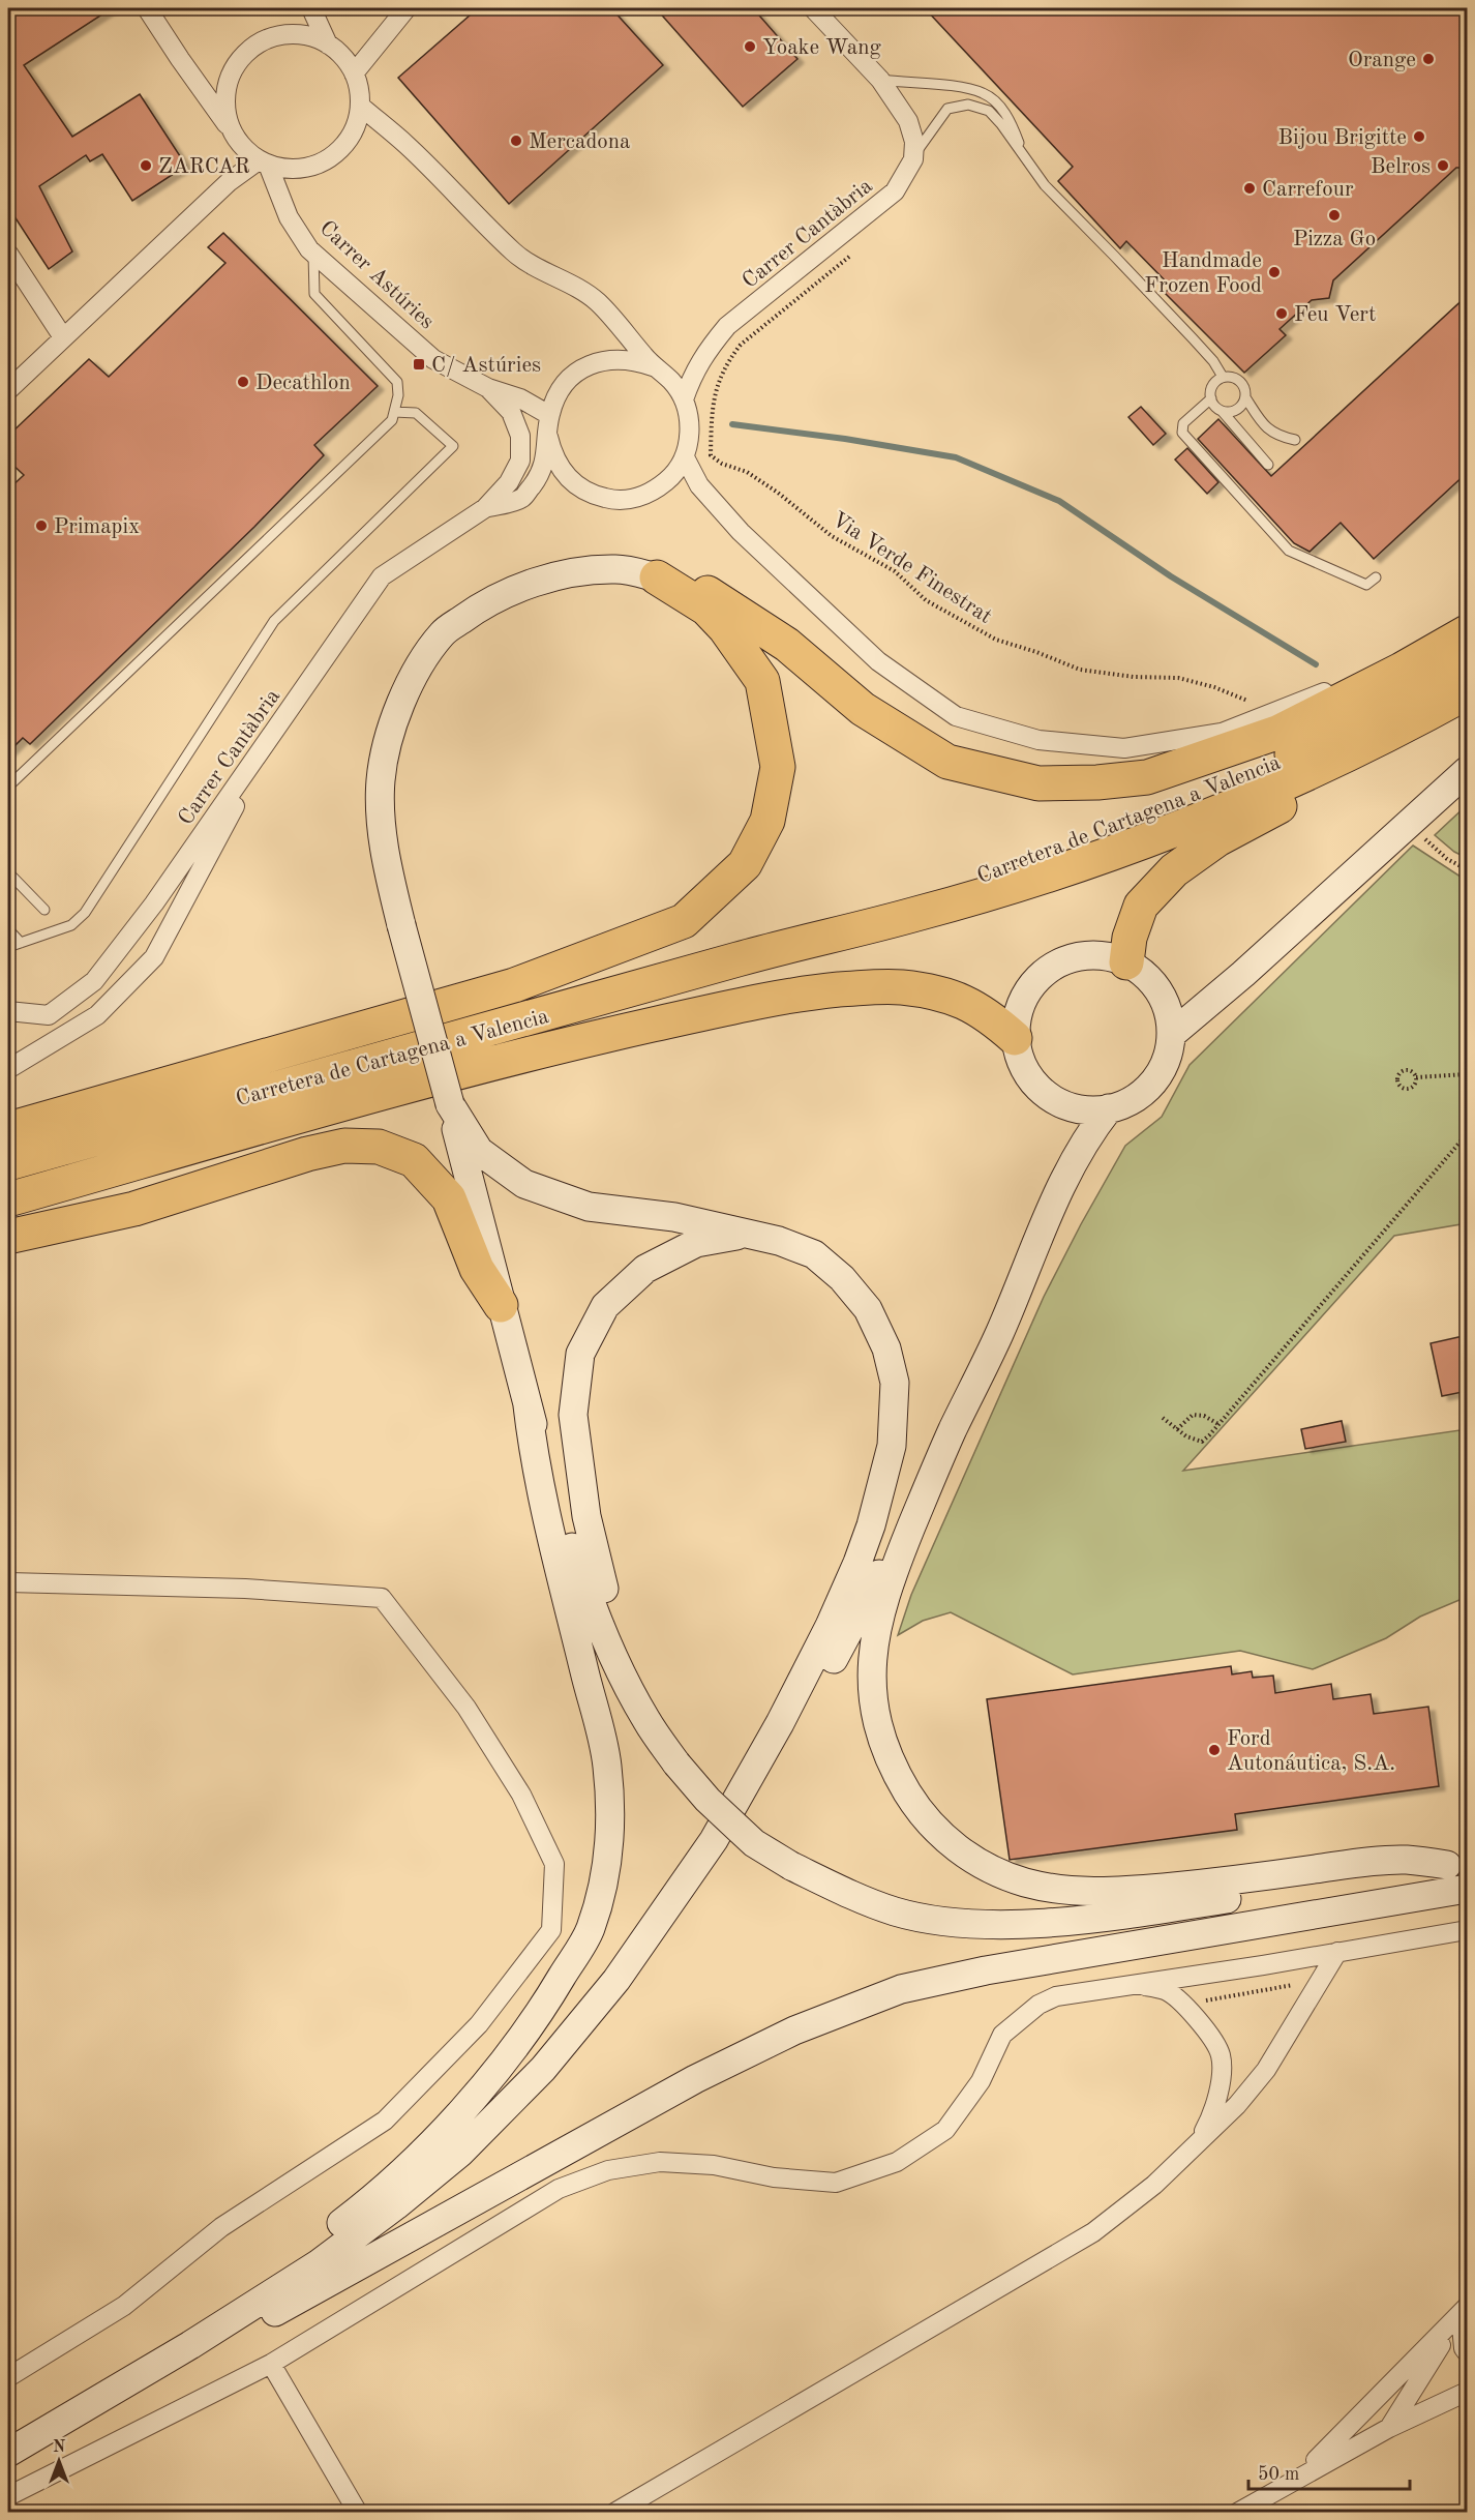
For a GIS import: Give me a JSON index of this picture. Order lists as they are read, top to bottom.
{
  "streets": {
    "highway": ["Carretera de Cartagena a Valencia"],
    "street": ["Carrer Cantàbria", "Carrer Astúries"],
    "path": ["Via Verde Finestrat"]
  },
  "places": {
    "other": [
      "Yoake Wang",
      "Orange",
      "Bijou Brigitte",
      "Mercadona",
      "ZARCAR",
      "Belros",
      "Carrefour",
      "Pizza Go",
      "Handmade Frozen Food",
      "Feu Vert",
      "Decathlon",
      "Primapix",
      "Ford Autonáutica, S.A."
    ],
    "transit": ["C/ Astúries"]
  },
  "scale_bar": "50 m",
  "north": "top"
}
